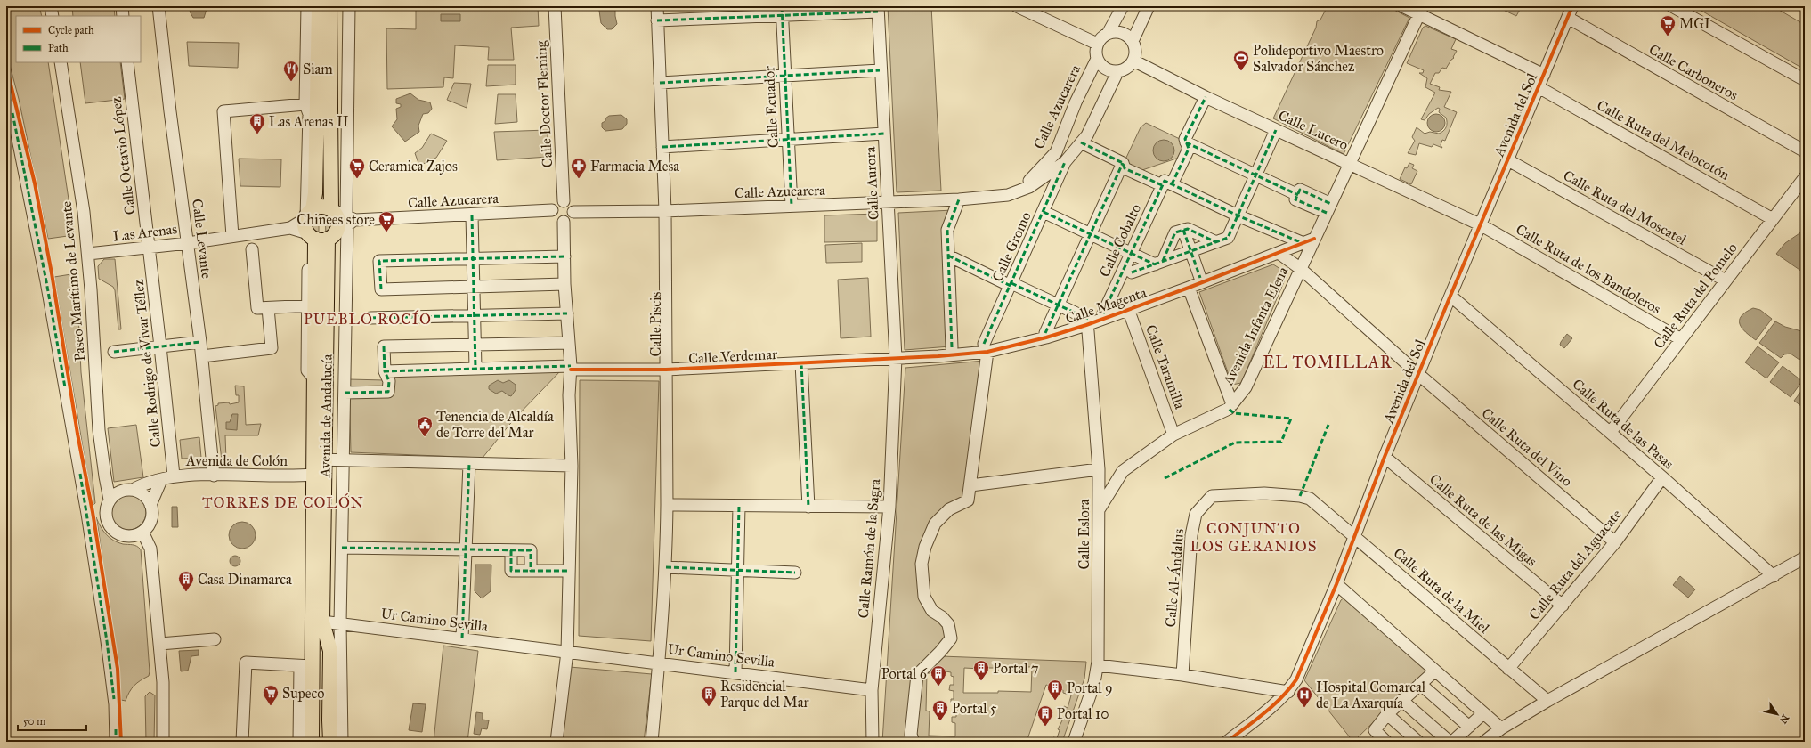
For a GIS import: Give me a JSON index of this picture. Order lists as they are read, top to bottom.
{
  "streets": {
    "main road": ["Avenida de Andalucía"],
    "street": [
      "Calle Carboneros",
      "Calle Doctor Fleming",
      "Calle Ecuador",
      "Calle Azucarera",
      "Avenida del Sol",
      "Calle Lucero",
      "Calle Ruta del Melocotón",
      "Calle Octavio López",
      "Calle Aurora",
      "Calle Ruta del Moscatel",
      "Las Arenas",
      "Calle Levante",
      "Calle Cobalto",
      "Calle Gromo",
      "Calle Ruta de los Bandoleros",
      "Paseo Marítimo de Levante",
      "Calle Ruta del Pomelo",
      "Calle Magenta",
      "Calle Piscis",
      "Avenida Infanta Elena",
      "Calle Verdemar",
      "Calle Rodrigo de Vivar Téllez",
      "Calle Taramilla",
      "Calle Ruta de las Pasas",
      "Calle Ruta del Vino",
      "Avenida de Colón",
      "Calle Ruta de las Migas",
      "Calle Eslora",
      "Calle Ramón de la Sagra",
      "Calle Ruta del Aguacate",
      "Calle Al-Ándalus",
      "Calle Ruta de la Miel",
      "Ur Camino Sevilla"
    ]
  },
  "crossings": [
    ["Calle Carboneros", "Avenida del Sol"],
    ["Calle Doctor Fleming", "Calle Azucarera"],
    ["Calle Ecuador", "Calle Azucarera"],
    ["Calle Azucarera", "Calle Lucero"],
    ["Calle Azucarera", "Calle Aurora"],
    ["Calle Azucarera", "Calle Gromo"],
    ["Calle Azucarera", "Calle Piscis"],
    ["Calle Azucarera", "Avenida de Andalucía"],
    ["Avenida del Sol", "Calle Lucero"],
    ["Avenida del Sol", "Calle Ruta del Melocotón"],
    ["Avenida del Sol", "Calle Ruta del Moscatel"],
    ["Avenida del Sol", "Calle Ruta de los Bandoleros"],
    ["Avenida del Sol", "Calle Ruta de las Pasas"],
    ["Avenida del Sol", "Calle Ruta del Vino"],
    ["Avenida del Sol", "Calle Ruta de las Migas"],
    ["Avenida del Sol", "Calle Al-Ándalus"],
    ["Avenida del Sol", "Calle Ruta de la Miel"],
    ["Calle Lucero", "Calle Cobalto"],
    ["Calle Lucero", "Calle Ruta de los Bandoleros"],
    ["Calle Lucero", "Avenida Infanta Elena"],
    ["Calle Ruta del Melocotón", "Calle Ruta del Pomelo"],
    ["Calle Octavio López", "Las Arenas"],
    ["Calle Octavio López", "Calle Rodrigo de Vivar Téllez"],
    ["Calle Aurora", "Calle Magenta"],
    ["Calle Aurora", "Calle Verdemar"],
    ["Calle Aurora", "Calle Ramón de la Sagra"],
    ["Calle Ruta del Moscatel", "Calle Ruta del Pomelo"],
    ["Las Arenas", "Calle Levante"],
    ["Las Arenas", "Paseo Marítimo de Levante"],
    ["Las Arenas", "Calle Rodrigo de Vivar Téllez"],
    ["Calle Levante", "Avenida de Colón"],
    ["Calle Gromo", "Calle Magenta"],
    ["Calle Ruta de los Bandoleros", "Calle Ruta del Pomelo"],
    ["Paseo Marítimo de Levante", "Avenida de Colón"],
    ["Calle Ruta del Pomelo", "Calle Ruta de las Pasas"],
    ["Calle Magenta", "Avenida Infanta Elena"],
    ["Calle Magenta", "Calle Verdemar"],
    ["Calle Magenta", "Calle Taramilla"],
    ["Calle Magenta", "Calle Ruta del Vino"],
    ["Calle Magenta", "Calle Eslora"],
    ["Calle Magenta", "Calle Ramón de la Sagra"],
    ["Calle Piscis", "Calle Verdemar"],
    ["Calle Piscis", "Ur Camino Sevilla"],
    ["Avenida Infanta Elena", "Calle Taramilla"],
    ["Avenida Infanta Elena", "Calle Ruta del Vino"],
    ["Avenida Infanta Elena", "Calle Eslora"],
    ["Calle Verdemar", "Calle Ramón de la Sagra"],
    ["Calle Rodrigo de Vivar Téllez", "Avenida de Colón"],
    ["Avenida de Andalucía", "Avenida de Colón"],
    ["Avenida de Andalucía", "Ur Camino Sevilla"],
    ["Calle Ruta de las Pasas", "Calle Ruta del Aguacate"],
    ["Calle Ruta del Vino", "Calle Ruta del Aguacate"],
    ["Calle Ruta de las Migas", "Calle Ruta del Aguacate"],
    ["Calle Ramón de la Sagra", "Ur Camino Sevilla"],
    ["Calle Ruta del Aguacate", "Calle Ruta de la Miel"],
    ["Calle Al-Ándalus", "Calle Ruta de la Miel"]
  ],
  "districts": [
    "PUEBLO ROCÍO",
    "EL TOMILLAR",
    "TORRES DE COLÓN",
    "CONJUNTO LOS GERANIOS"
  ],
  "places": {
    "supermarket": [
      "MGI",
      "Ceramica Zajos",
      "Chinees store",
      "Supeco"
    ],
    "sports": ["Polideportivo Maestro Salvador Sánchez"],
    "restaurant": ["Siam"],
    "building": [
      "Las Arenas II",
      "Casa Dinamarca",
      "Portal 7",
      "Portal 6",
      "Portal 9",
      "Residencial Parque del Mar",
      "Portal 5",
      "Portal 10"
    ],
    "pharmacy": ["Farmacia Mesa"],
    "public building": ["Tenencia de Alcaldía de Torre del Mar"],
    "hospital": ["Hospital Comarcal de La Axarquía"]
  },
  "legend": ["Cycle path", "Path"],
  "scale_bar": "50 m",
  "north": "bottom right"
}
